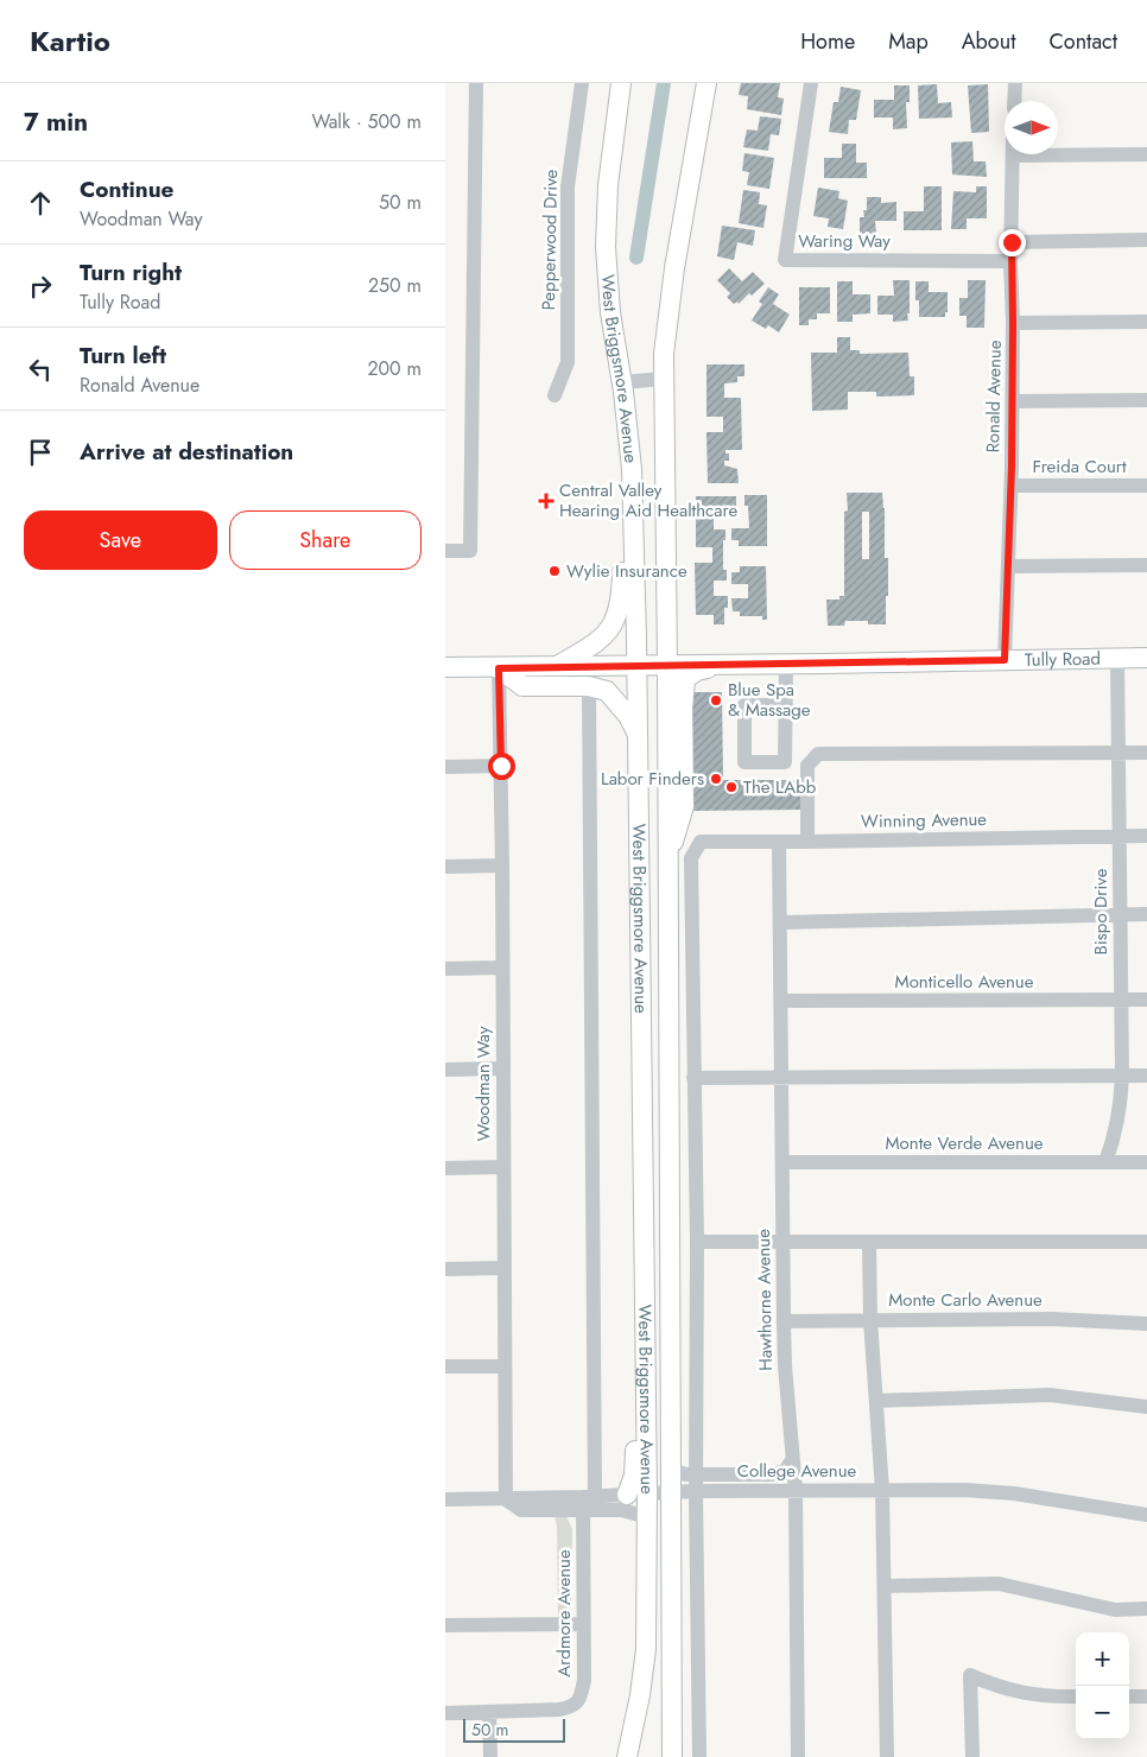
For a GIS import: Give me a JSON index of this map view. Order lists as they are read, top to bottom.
{
  "streets": {
    "main road": ["West Briggsmore Avenue", "Tully Road"],
    "street": [
      "Pepperwood Drive",
      "Waring Way",
      "Ronald Avenue",
      "Freida Court",
      "Winning Avenue",
      "Bispo Drive",
      "Monticello Avenue",
      "Woodman Way",
      "Monte Verde Avenue",
      "Hawthorne Avenue",
      "Monte Carlo Avenue",
      "College Avenue",
      "Ardmore Avenue"
    ]
  },
  "crossings": [
    ["Waring Way", "Ronald Avenue"],
    ["West Briggsmore Avenue", "Tully Road"],
    ["West Briggsmore Avenue", "College Avenue"],
    ["Ronald Avenue", "Freida Court"],
    ["Ronald Avenue", "Tully Road"],
    ["Tully Road", "Bispo Drive"],
    ["Tully Road", "Woodman Way"],
    ["Winning Avenue", "Bispo Drive"],
    ["Winning Avenue", "Hawthorne Avenue"],
    ["Bispo Drive", "Monticello Avenue"],
    ["Bispo Drive", "Monte Verde Avenue"],
    ["Monticello Avenue", "Hawthorne Avenue"],
    ["Monte Verde Avenue", "Hawthorne Avenue"],
    ["Hawthorne Avenue", "Monte Carlo Avenue"],
    ["Hawthorne Avenue", "College Avenue"],
    ["College Avenue", "Ardmore Avenue"]
  ],
  "places": {
    "health": ["Central Valley Hearing Aid Healthcare"],
    "other": [
      "Wylie Insurance",
      "Blue Spa & Massage",
      "Labor Finders",
      "The LAbb"
    ]
  },
  "scale_bar": "50 m",
  "north": "right",
  "page": {
    "header": "Kartio",
    "nav": [
      "Home",
      "Map",
      "About",
      "Contact"
    ],
    "heading": ["7 min", "Walk · 500 m"],
    "list": [
      ["Continue", "Woodman Way", "50 m"],
      ["Turn right", "Tully Road", "250 m"],
      ["Turn left", "Ronald Avenue", "200 m"],
      "Arrive at destination"
    ],
    "buttons": ["Save", "Share"],
    "map_buttons": ["+", "−"],
    "scale": "50 m"
  }
}
